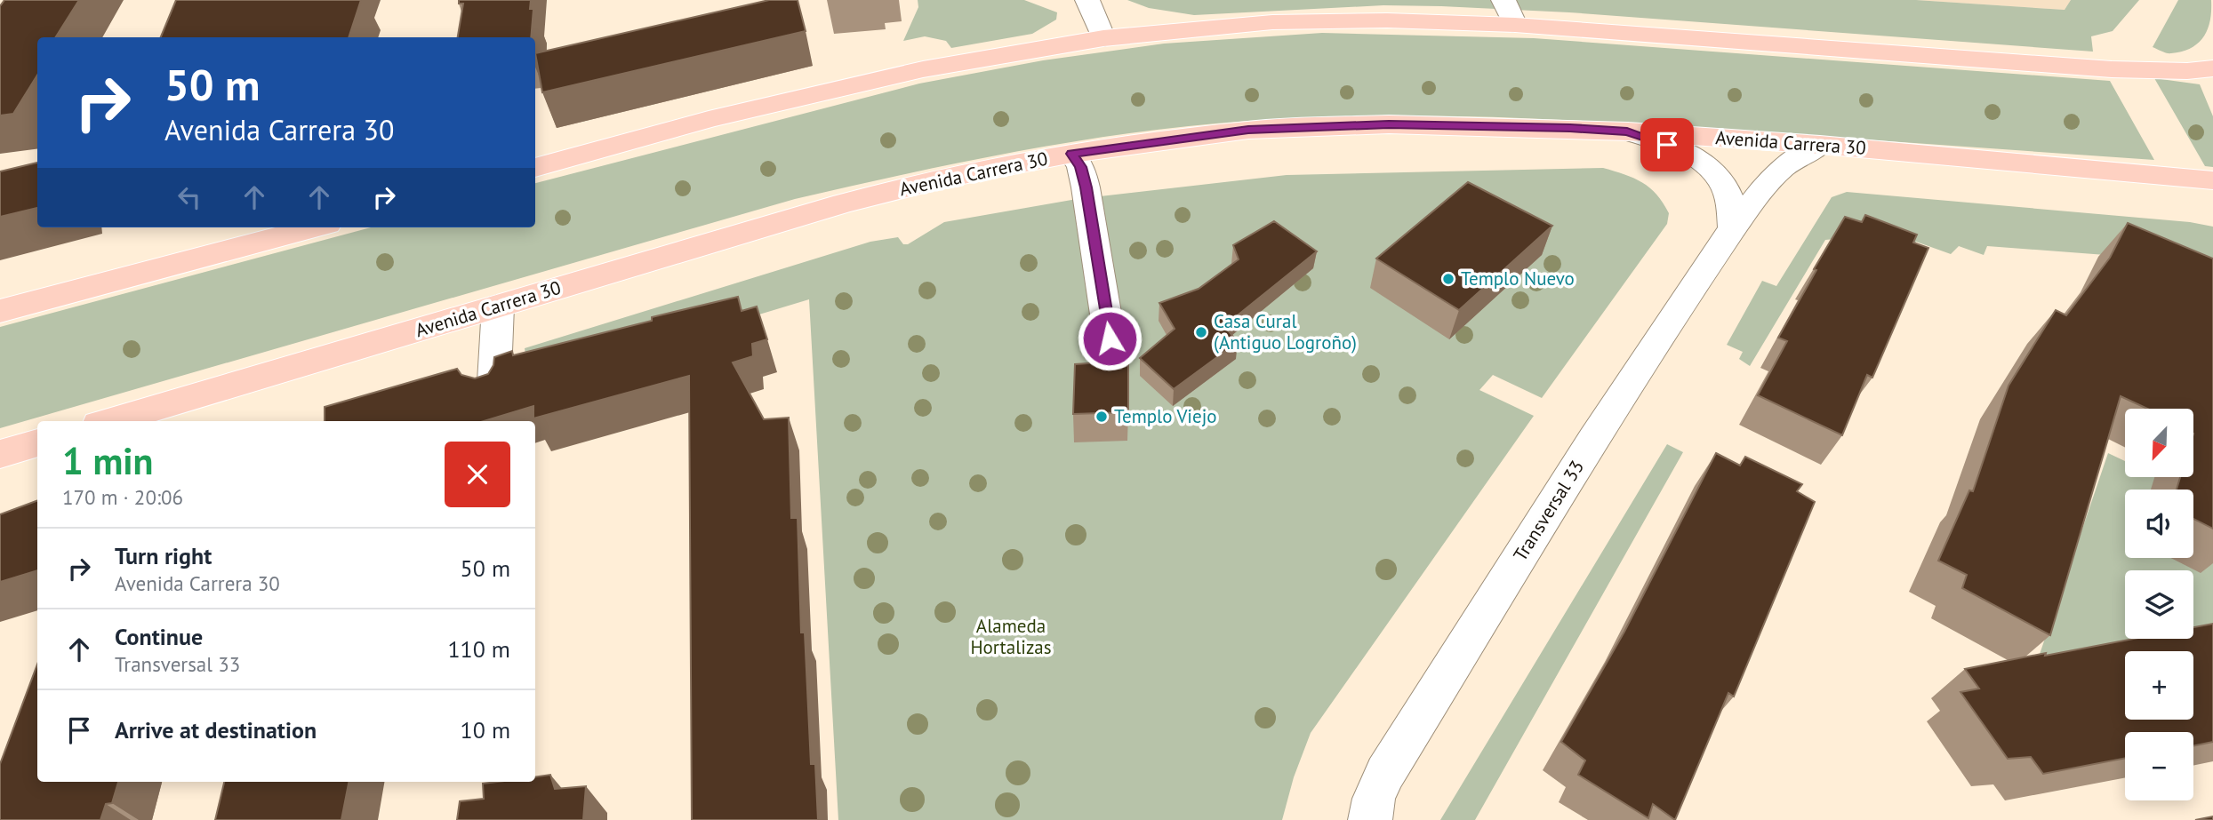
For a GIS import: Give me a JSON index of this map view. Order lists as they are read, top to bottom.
{
  "streets": {
    "main road": ["Avenida Carrera 30"],
    "street": ["Transversal 33"]
  },
  "crossings": [
    ["Avenida Carrera 30", "Transversal 33"]
  ],
  "parks": ["Alameda Hortalizas"],
  "places": ["Templo Nuevo", "Casa Cural (Antiguo Logroño)", "Templo Viejo"],
  "north": "bottom left",
  "page": {
    "turn": ["50 m", "Avenida Carrera 30"],
    "map_buttons": ["+", "−"],
    "heading": ["1 min", "170 m · 20:06"],
    "list": [
      {
        "name": "Turn right",
        "note": "Avenida Carrera 30",
        "value": "50 m"
      },
      {
        "name": "Continue",
        "note": "Transversal 33",
        "value": "110 m"
      },
      {
        "name": "Arrive at destination",
        "value": "10 m"
      }
    ]
  }
}
